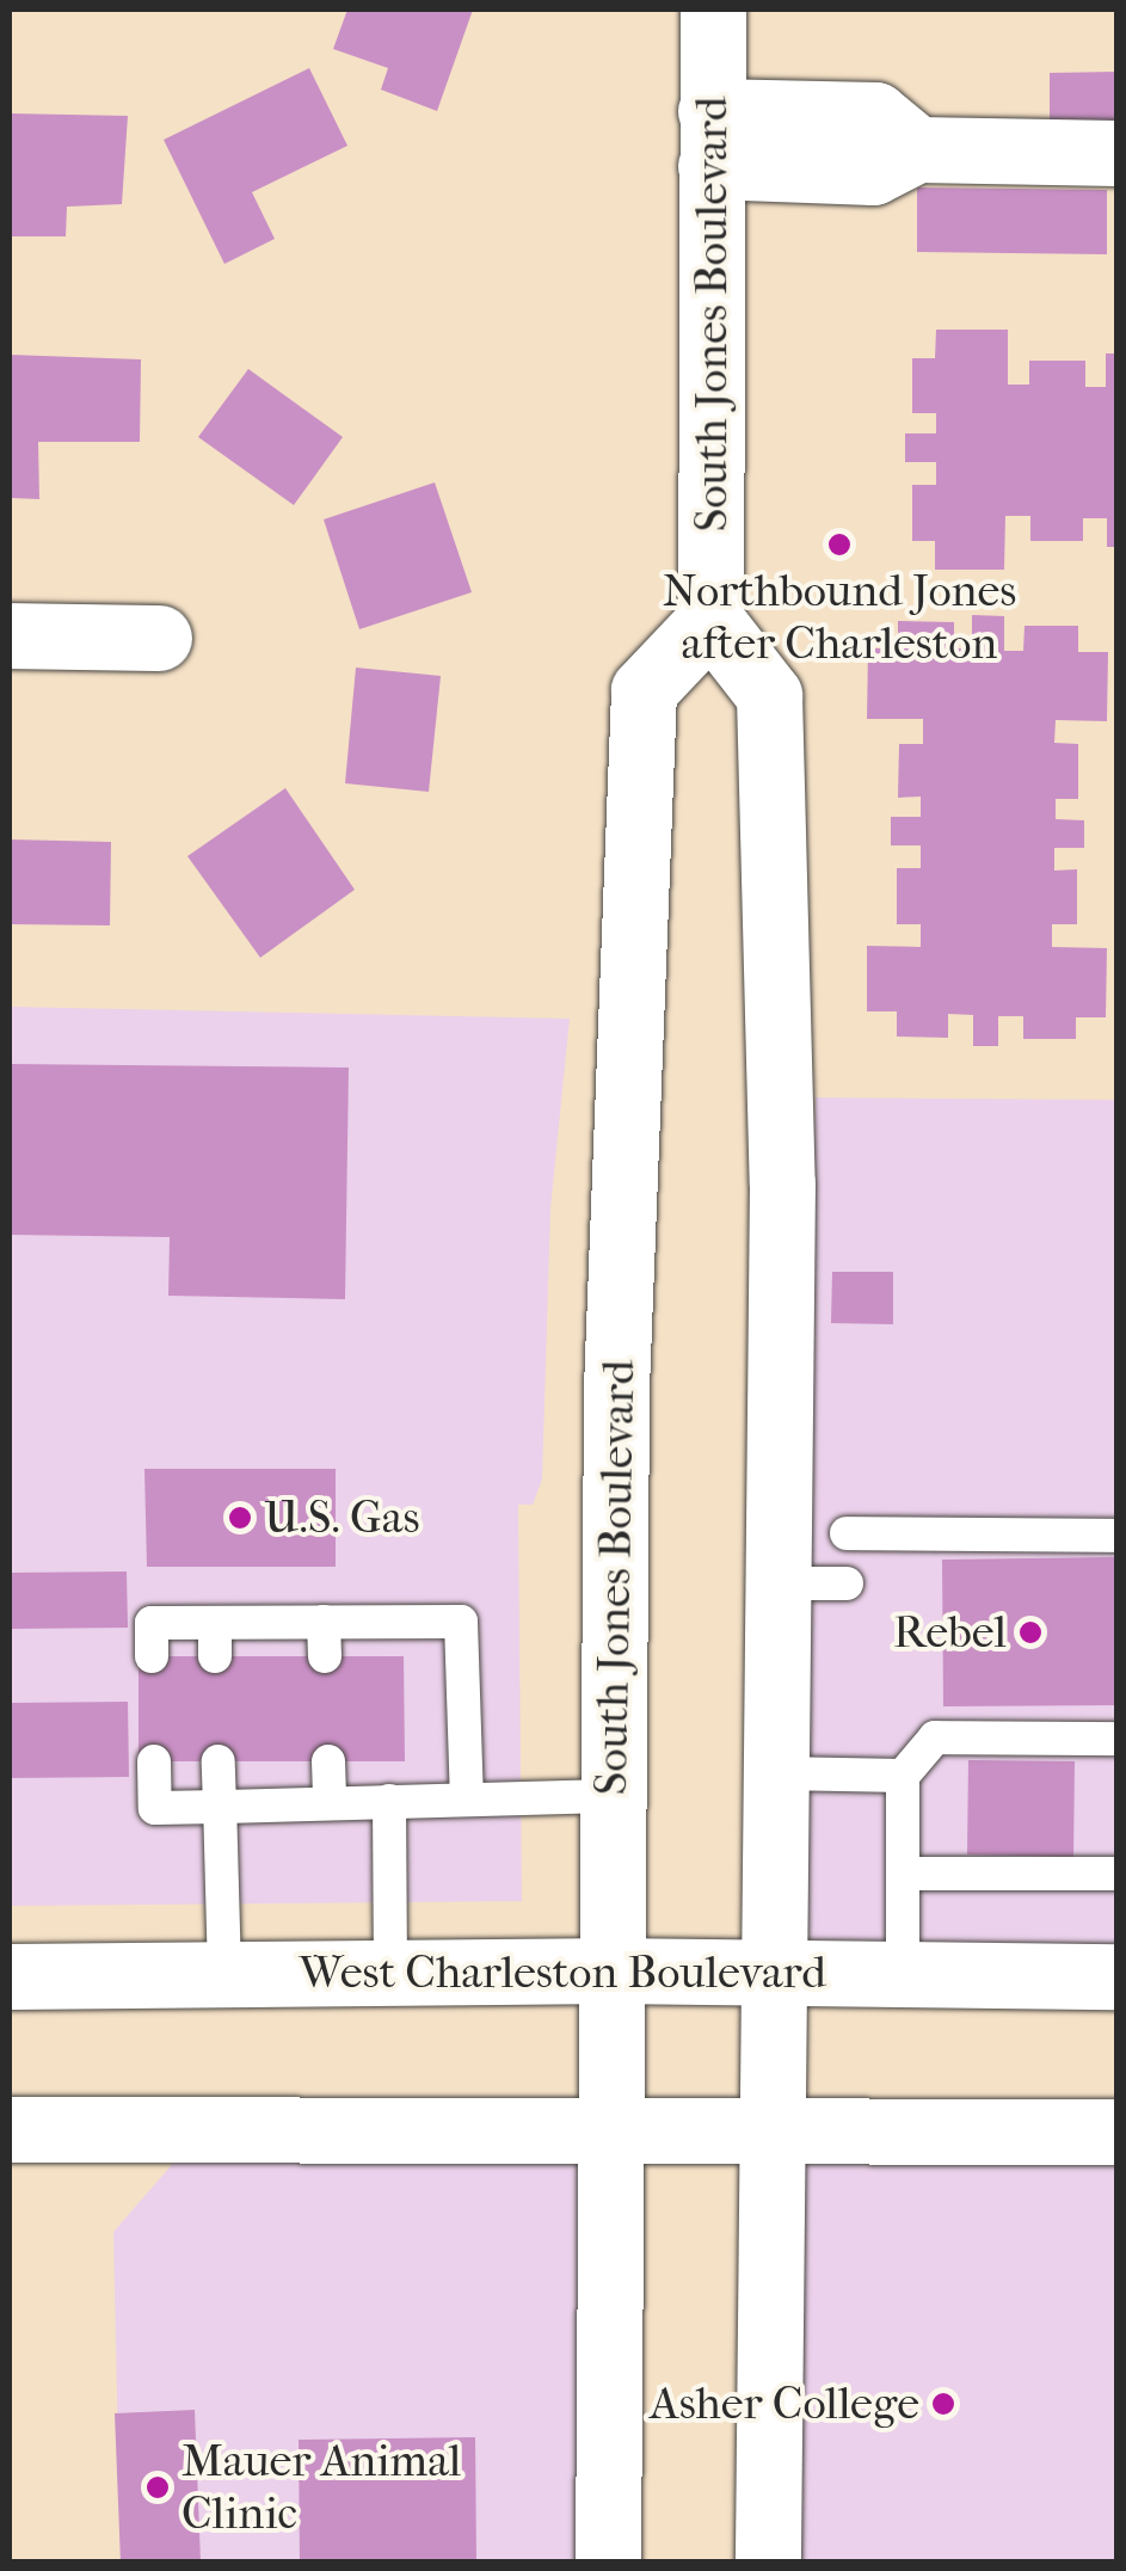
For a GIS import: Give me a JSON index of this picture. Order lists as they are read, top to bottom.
{
  "streets": {
    "main road": ["South Jones Boulevard", "West Charleston Boulevard"]
  },
  "crossings": [
    ["South Jones Boulevard", "West Charleston Boulevard"]
  ],
  "places": [
    "Northbound Jones after Charleston",
    "U.S. Gas",
    "Rebel",
    "Asher College",
    "Mauer Animal Clinic"
  ]
}
